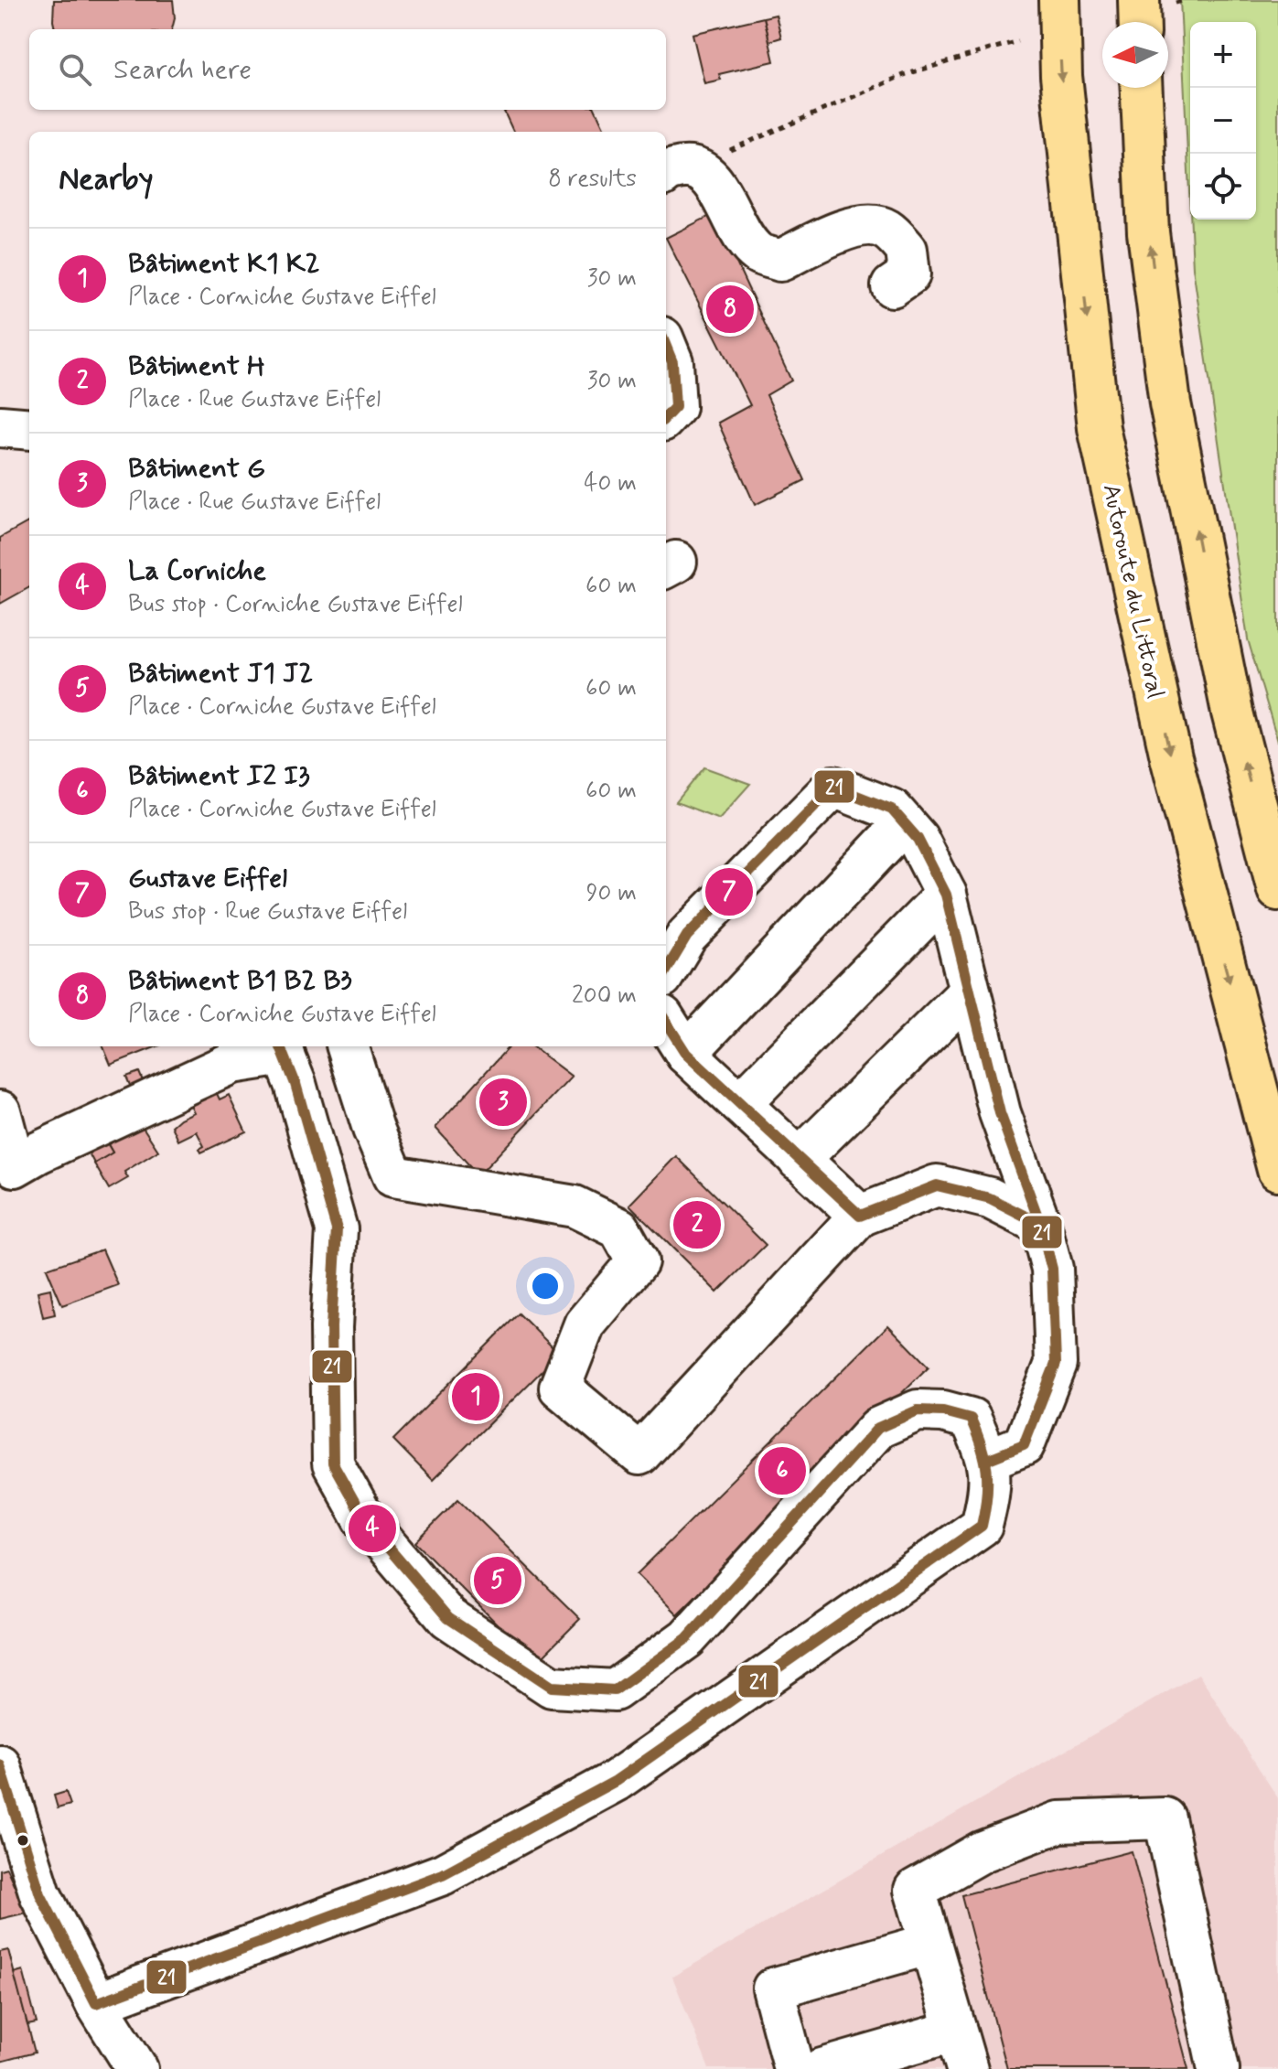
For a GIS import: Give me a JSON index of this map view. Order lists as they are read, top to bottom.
{
  "streets": {
    "highway": ["Autoroute du Littoral"]
  },
  "lines": ["transit line 21"],
  "north": "left",
  "page": {
    "map_buttons": ["+", "−"],
    "search": "Search here",
    "heading": ["Nearby", "8 results"],
    "list": [
      {
        "mark": "1",
        "name": "Bâtiment K1 K2",
        "note": "Place · Corniche Gustave Eiffel",
        "value": "30 m"
      },
      {
        "mark": "2",
        "name": "Bâtiment H",
        "note": "Place · Rue Gustave Eiffel",
        "value": "30 m"
      },
      {
        "mark": "3",
        "name": "Bâtiment G",
        "note": "Place · Rue Gustave Eiffel",
        "value": "40 m"
      },
      {
        "mark": "4",
        "name": "La Corniche",
        "note": "Bus stop · Corniche Gustave Eiffel",
        "value": "60 m"
      },
      {
        "mark": "5",
        "name": "Bâtiment J1 J2",
        "note": "Place · Corniche Gustave Eiffel",
        "value": "60 m"
      },
      {
        "mark": "6",
        "name": "Bâtiment I2 I3",
        "note": "Place · Corniche Gustave Eiffel",
        "value": "60 m"
      },
      {
        "mark": "7",
        "name": "Gustave Eiffel",
        "note": "Bus stop · Rue Gustave Eiffel",
        "value": "90 m"
      },
      {
        "mark": "8",
        "name": "Bâtiment B1 B2 B3",
        "note": "Place · Corniche Gustave Eiffel",
        "value": "200 m"
      }
    ],
    "pins": [
      "8",
      "7",
      "3",
      "2",
      "1",
      "6",
      "4",
      "5"
    ]
  }
}
